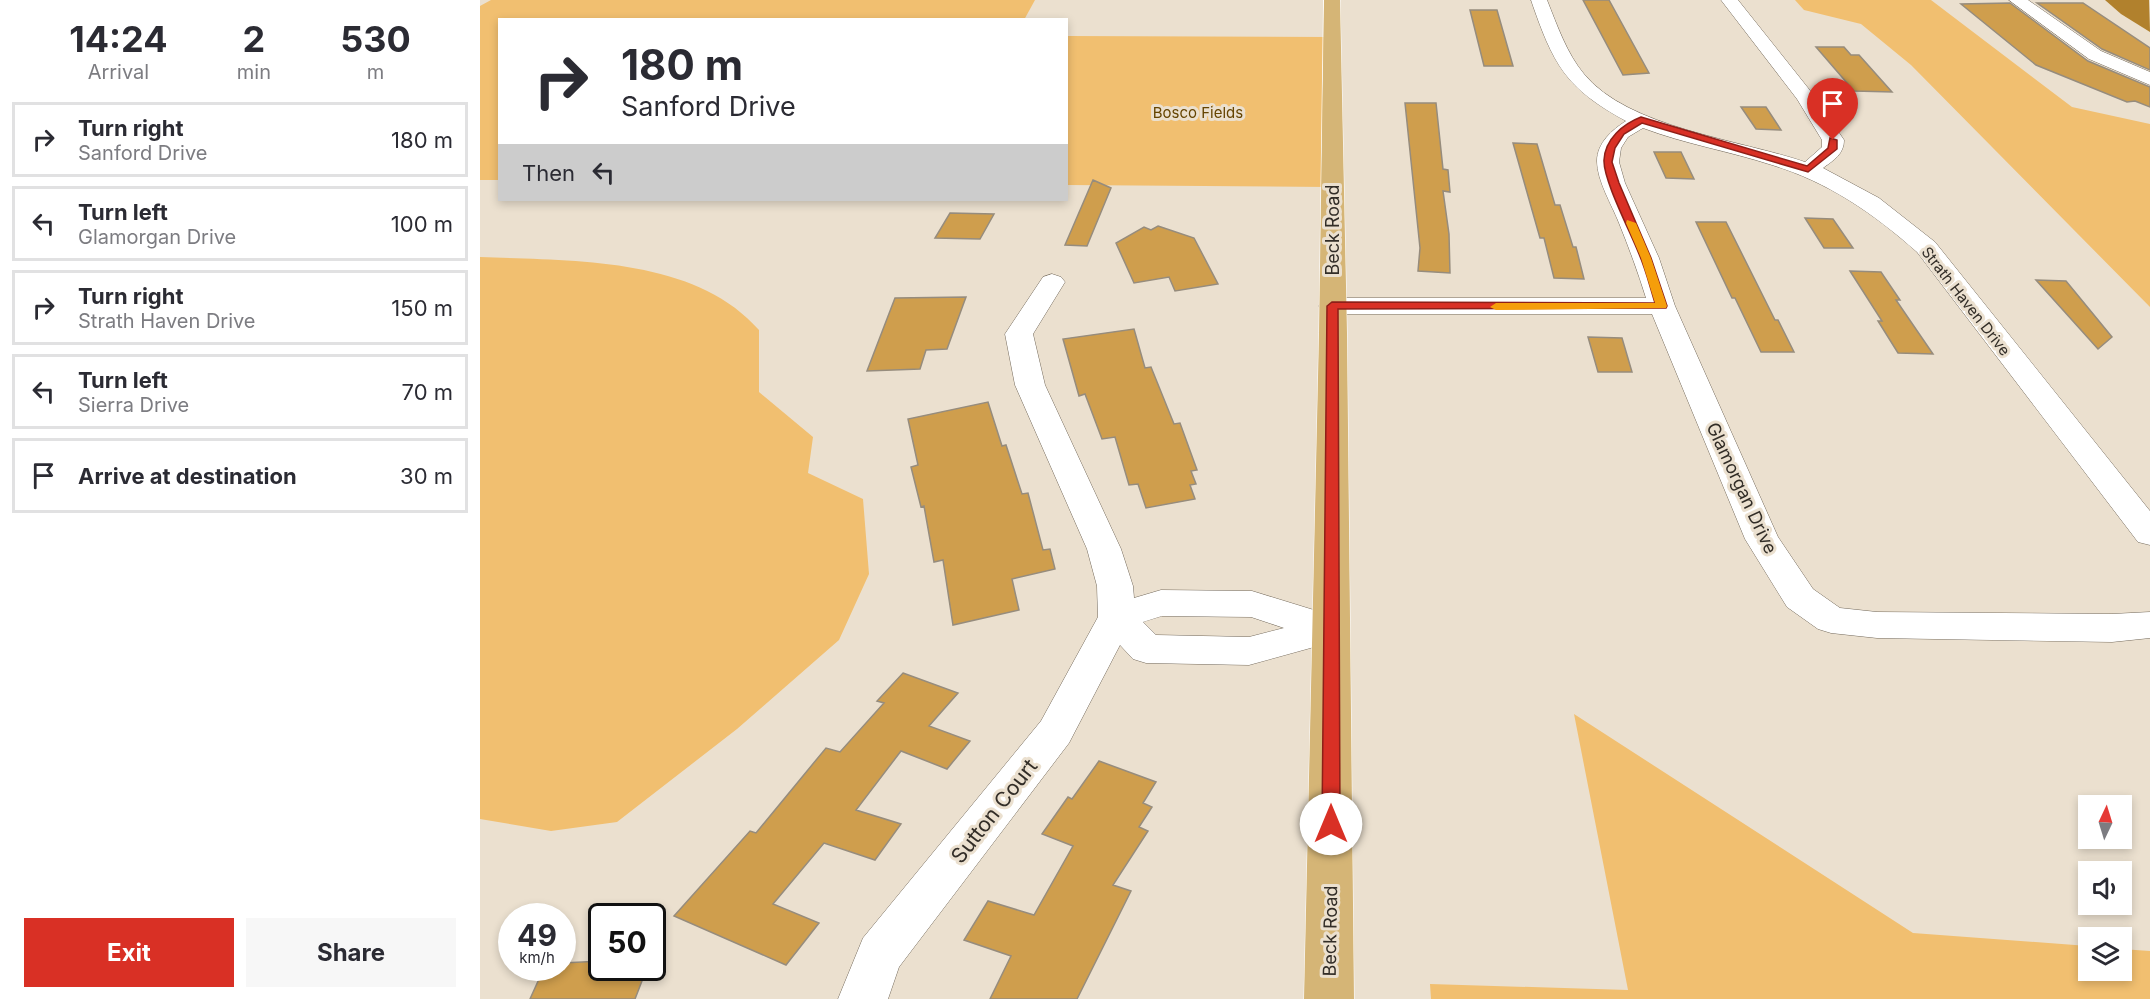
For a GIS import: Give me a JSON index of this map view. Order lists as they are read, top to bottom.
{
  "streets": {
    "main road": ["Beck Road"],
    "street": ["Strath Haven Drive", "Glamorgan Drive", "Sutton Court"]
  },
  "crossings": [
    ["Strath Haven Drive", "Glamorgan Drive"]
  ],
  "parks": ["Bosco Fields"],
  "north": "top",
  "page": {
    "eta": [
      "14:24",
      "Arrival",
      "2",
      "min",
      "530",
      "m"
    ],
    "turn": ["180 m", "Sanford Drive"],
    "list": [
      {
        "name": "Turn right",
        "note": "Sanford Drive",
        "value": "180 m"
      },
      {
        "name": "Turn left",
        "note": "Glamorgan Drive",
        "value": "100 m"
      },
      {
        "name": "Turn right",
        "note": "Strath Haven Drive",
        "value": "150 m"
      },
      {
        "name": "Turn left",
        "note": "Sierra Drive",
        "value": "70 m"
      },
      {
        "name": "Arrive at destination",
        "value": "30 m"
      }
    ],
    "then": "Then",
    "speed": "49 km/h",
    "limit": "50",
    "buttons": ["Exit", "Share"]
  }
}
